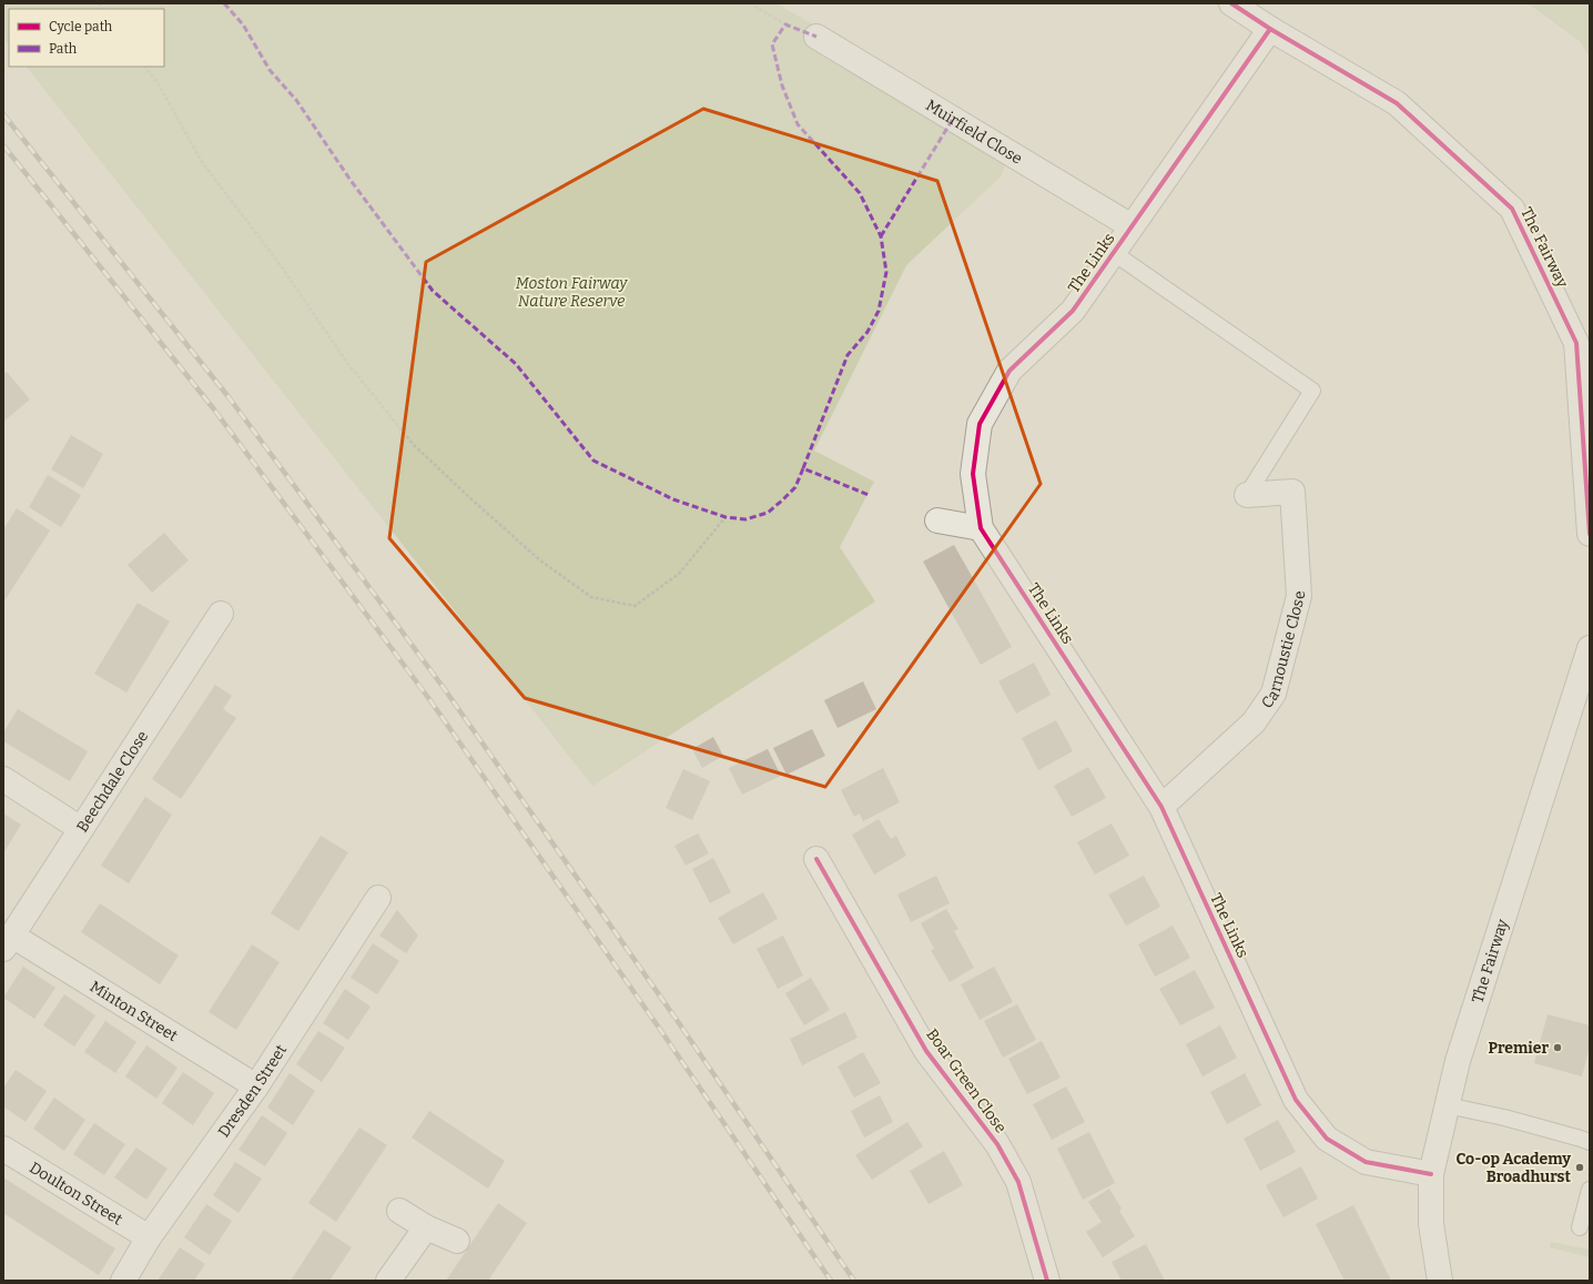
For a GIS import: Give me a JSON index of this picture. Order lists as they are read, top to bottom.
{
  "streets": {
    "street": [
      "Muirfield Close",
      "The Fairway",
      "The Links",
      "Carnoustie Close",
      "Beechdale Close",
      "Minton Street",
      "Boar Green Close",
      "Dresden Street",
      "Doulton Street"
    ]
  },
  "crossings": [
    ["Muirfield Close", "The Links"],
    ["The Fairway", "The Links"],
    ["The Links", "Carnoustie Close"],
    ["Beechdale Close", "Minton Street"],
    ["Minton Street", "Dresden Street"],
    ["Dresden Street", "Doulton Street"]
  ],
  "parks": ["Moston Fairway Nature Reserve"],
  "places": ["Premier", "Co-op Academy Broadhurst"],
  "legend": ["Cycle path", "Path"]
}
